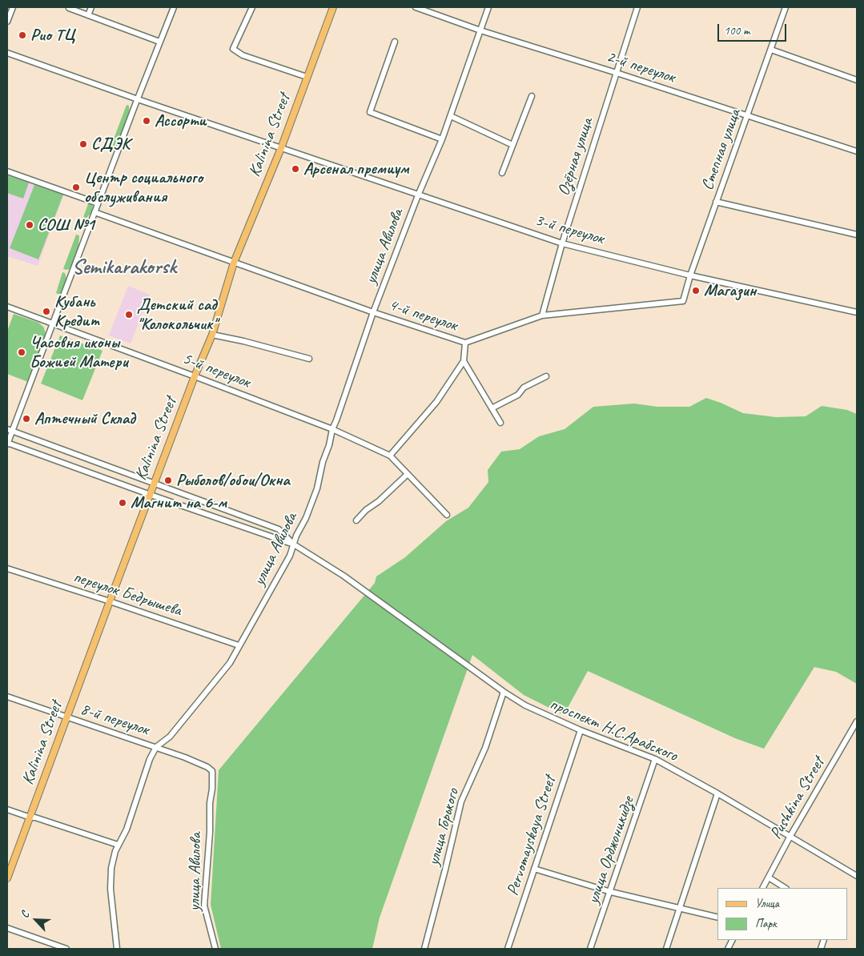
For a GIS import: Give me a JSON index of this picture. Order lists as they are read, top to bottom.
{
  "streets": {
    "main road": ["Kalinina Street"],
    "street": [
      "2-й переулок",
      "Степная улица",
      "Озёрная улица",
      "3-й переулок",
      "улица Авилова",
      "4-й переулок",
      "5-й переулок",
      "переулок Бедрышева",
      "8-й переулок",
      "проспект Н.С.Арабского",
      "Pushkina Street",
      "улица Горького",
      "Pervomayskaya Street",
      "улица Орджоникидзе"
    ]
  },
  "crossings": [
    ["2-й переулок", "Степная улица"],
    ["2-й переулок", "Озёрная улица"],
    ["2-й переулок", "улица Авилова"],
    ["Kalinina Street", "3-й переулок"],
    ["Kalinina Street", "4-й переулок"],
    ["Kalinina Street", "5-й переулок"],
    ["Kalinina Street", "переулок Бедрышева"],
    ["Kalinina Street", "8-й переулок"],
    ["Степная улица", "3-й переулок"],
    ["Степная улица", "4-й переулок"],
    ["Озёрная улица", "3-й переулок"],
    ["Озёрная улица", "4-й переулок"],
    ["3-й переулок", "улица Авилова"],
    ["улица Авилова", "4-й переулок"],
    ["улица Авилова", "5-й переулок"],
    ["улица Авилова", "переулок Бедрышева"],
    ["улица Авилова", "8-й переулок"],
    ["улица Авилова", "проспект Н.С.Арабского"],
    ["проспект Н.С.Арабского", "Pushkina Street"],
    ["проспект Н.С.Арабского", "улица Горького"],
    ["проспект Н.С.Арабского", "Pervomayskaya Street"],
    ["проспект Н.С.Арабского", "улица Орджоникидзе"]
  ],
  "districts": ["Semikarakorsk"],
  "places": [
    "Рио ТЦ",
    "Ассорти",
    "СДЭК",
    "Арсенал премиум",
    "Центр социального обслуживания",
    "СОШ №1",
    "Магазин",
    "Кубань Кредит",
    "Детский сад \"Колокольчик\"",
    "Часовня иконы Божией Матери",
    "Аптечный Склад",
    "Рыболов/обои/Окна",
    "Магнит на 6-м"
  ],
  "legend": ["Улица", "Парк"],
  "scale_bar": "100 m",
  "north": "top left"
}
